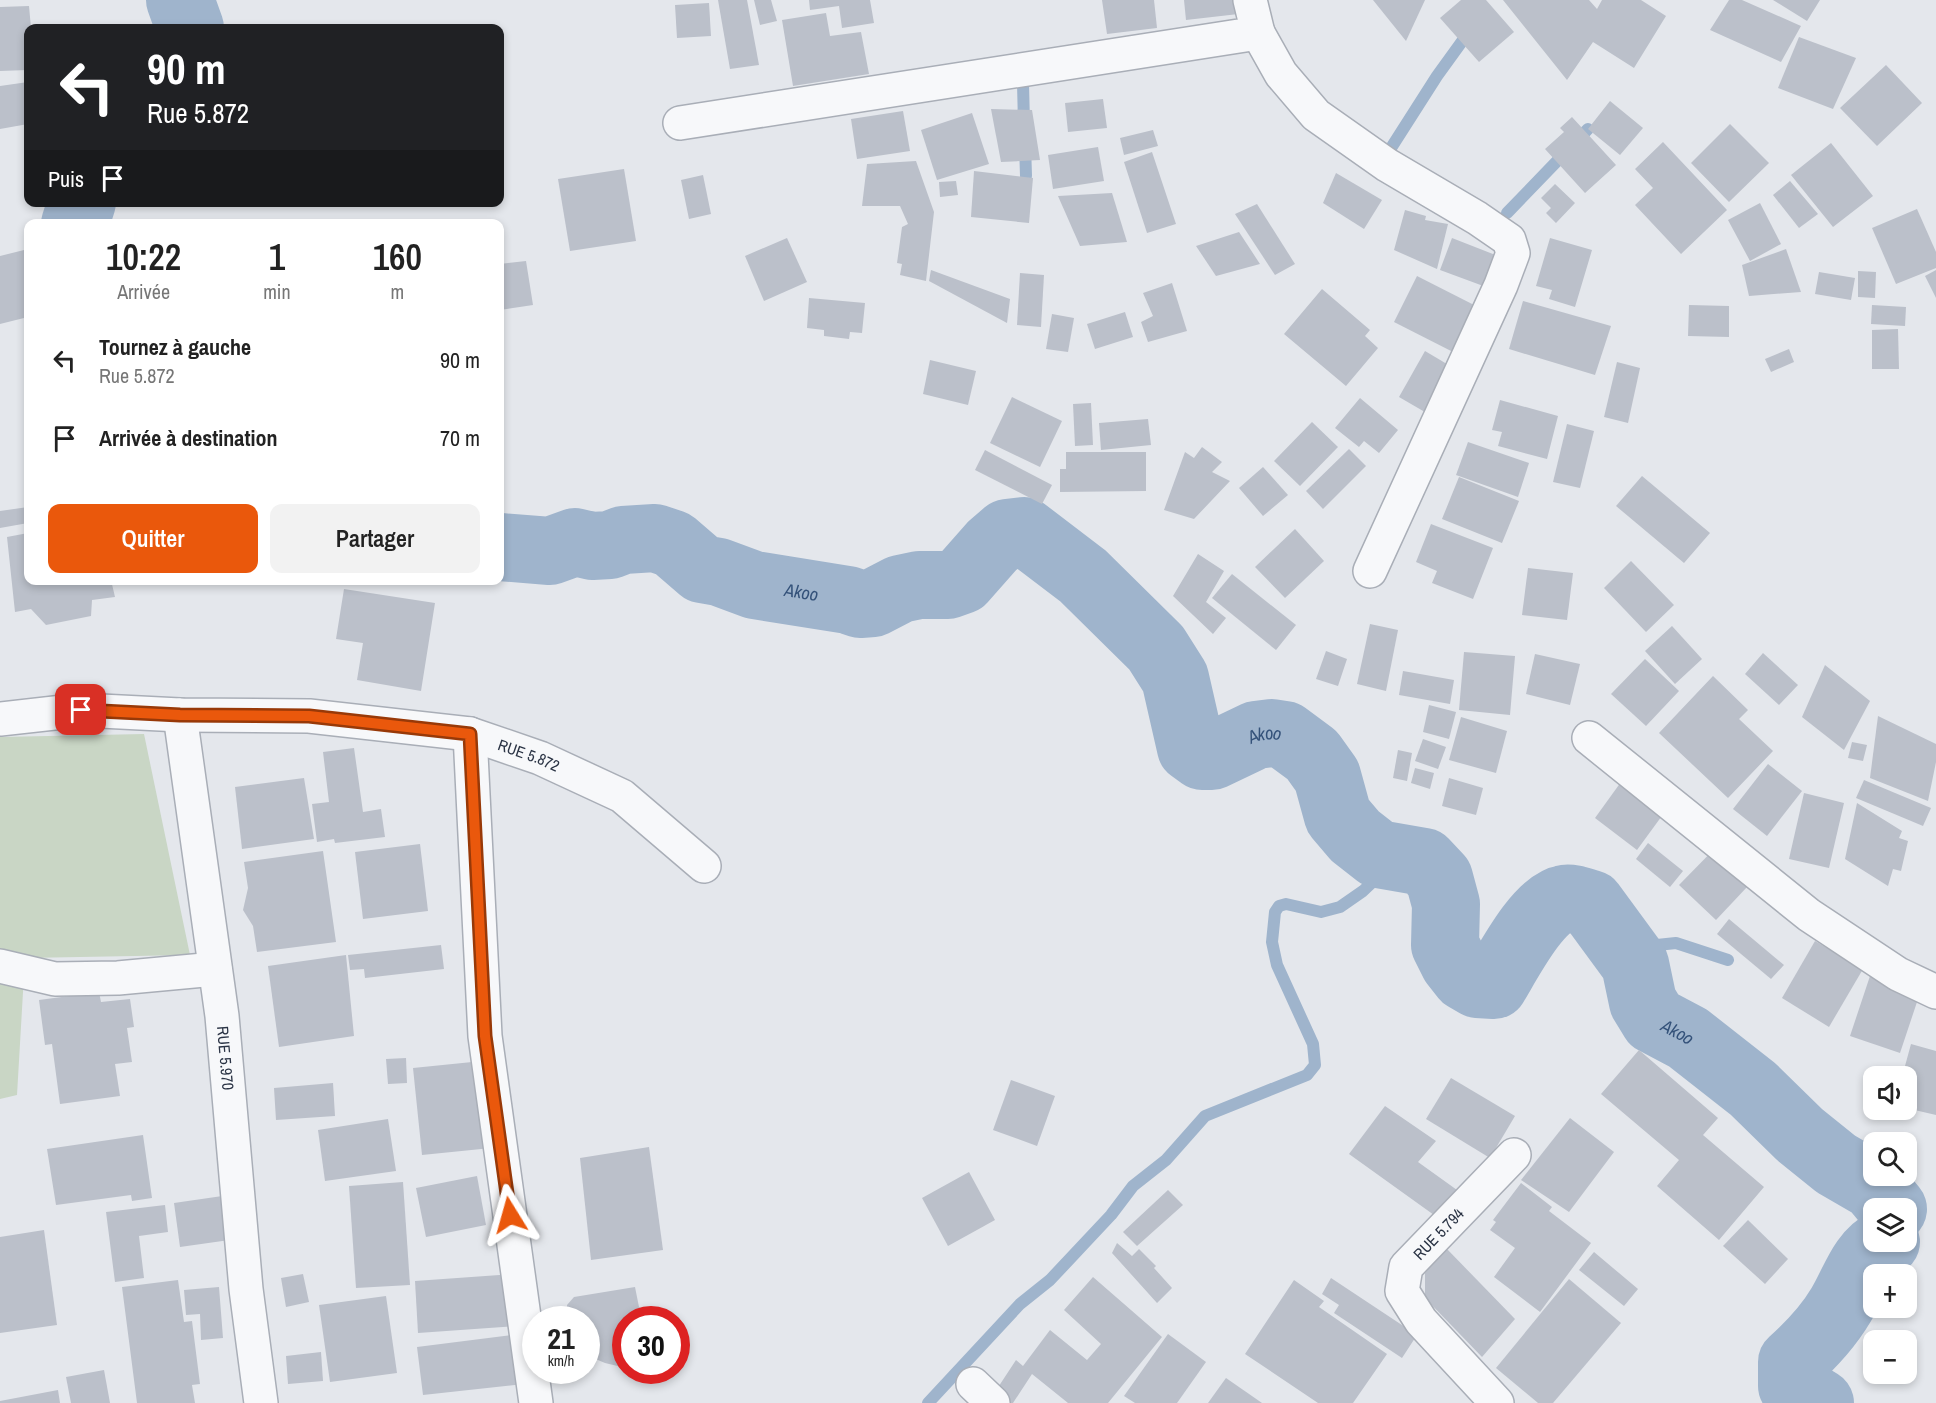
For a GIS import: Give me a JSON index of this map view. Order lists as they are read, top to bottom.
{
  "streets": {
    "street": ["RUE 5.872", "RUE 5.970", "RUE 5.794"]
  },
  "crossings": [
    ["RUE 5.872", "RUE 5.970"]
  ],
  "water": ["Akoo"],
  "page": {
    "turn": ["90 m", "Rue 5.872"],
    "then": "Puis",
    "eta": [
      "10:22",
      "Arrivée",
      "1",
      "min",
      "160",
      "m"
    ],
    "list": [
      {
        "name": "Tournez à gauche",
        "note": "Rue 5.872",
        "value": "90 m"
      },
      {
        "name": "Arrivée à destination",
        "value": "70 m"
      }
    ],
    "buttons": ["Quitter", "Partager"],
    "map_buttons": ["+", "−"],
    "speed": "21 km/h",
    "limit": "30"
  }
}
